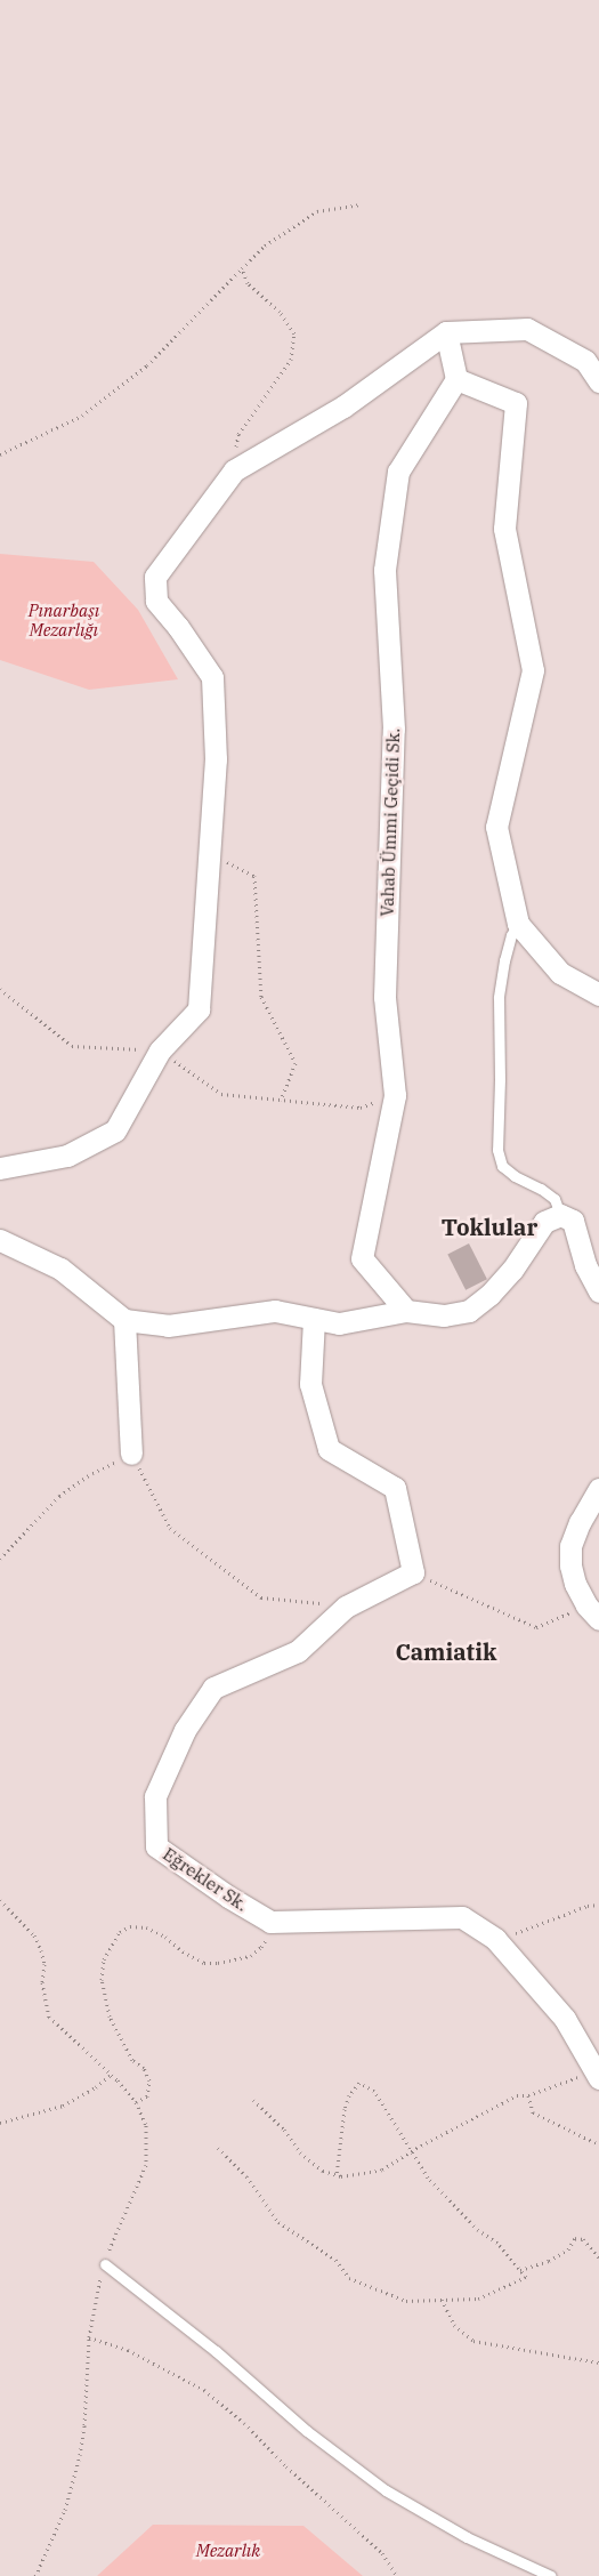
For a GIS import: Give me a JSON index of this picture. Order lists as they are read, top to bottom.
{
  "streets": {
    "street": ["Vahab Ümmi Geçidi Sk.", "Eğrekler Sk."]
  },
  "districts": ["Toklular", "Camiatik"],
  "parks": ["Pınarbaşı Mezarlığı", "Mezarlık"]
}
